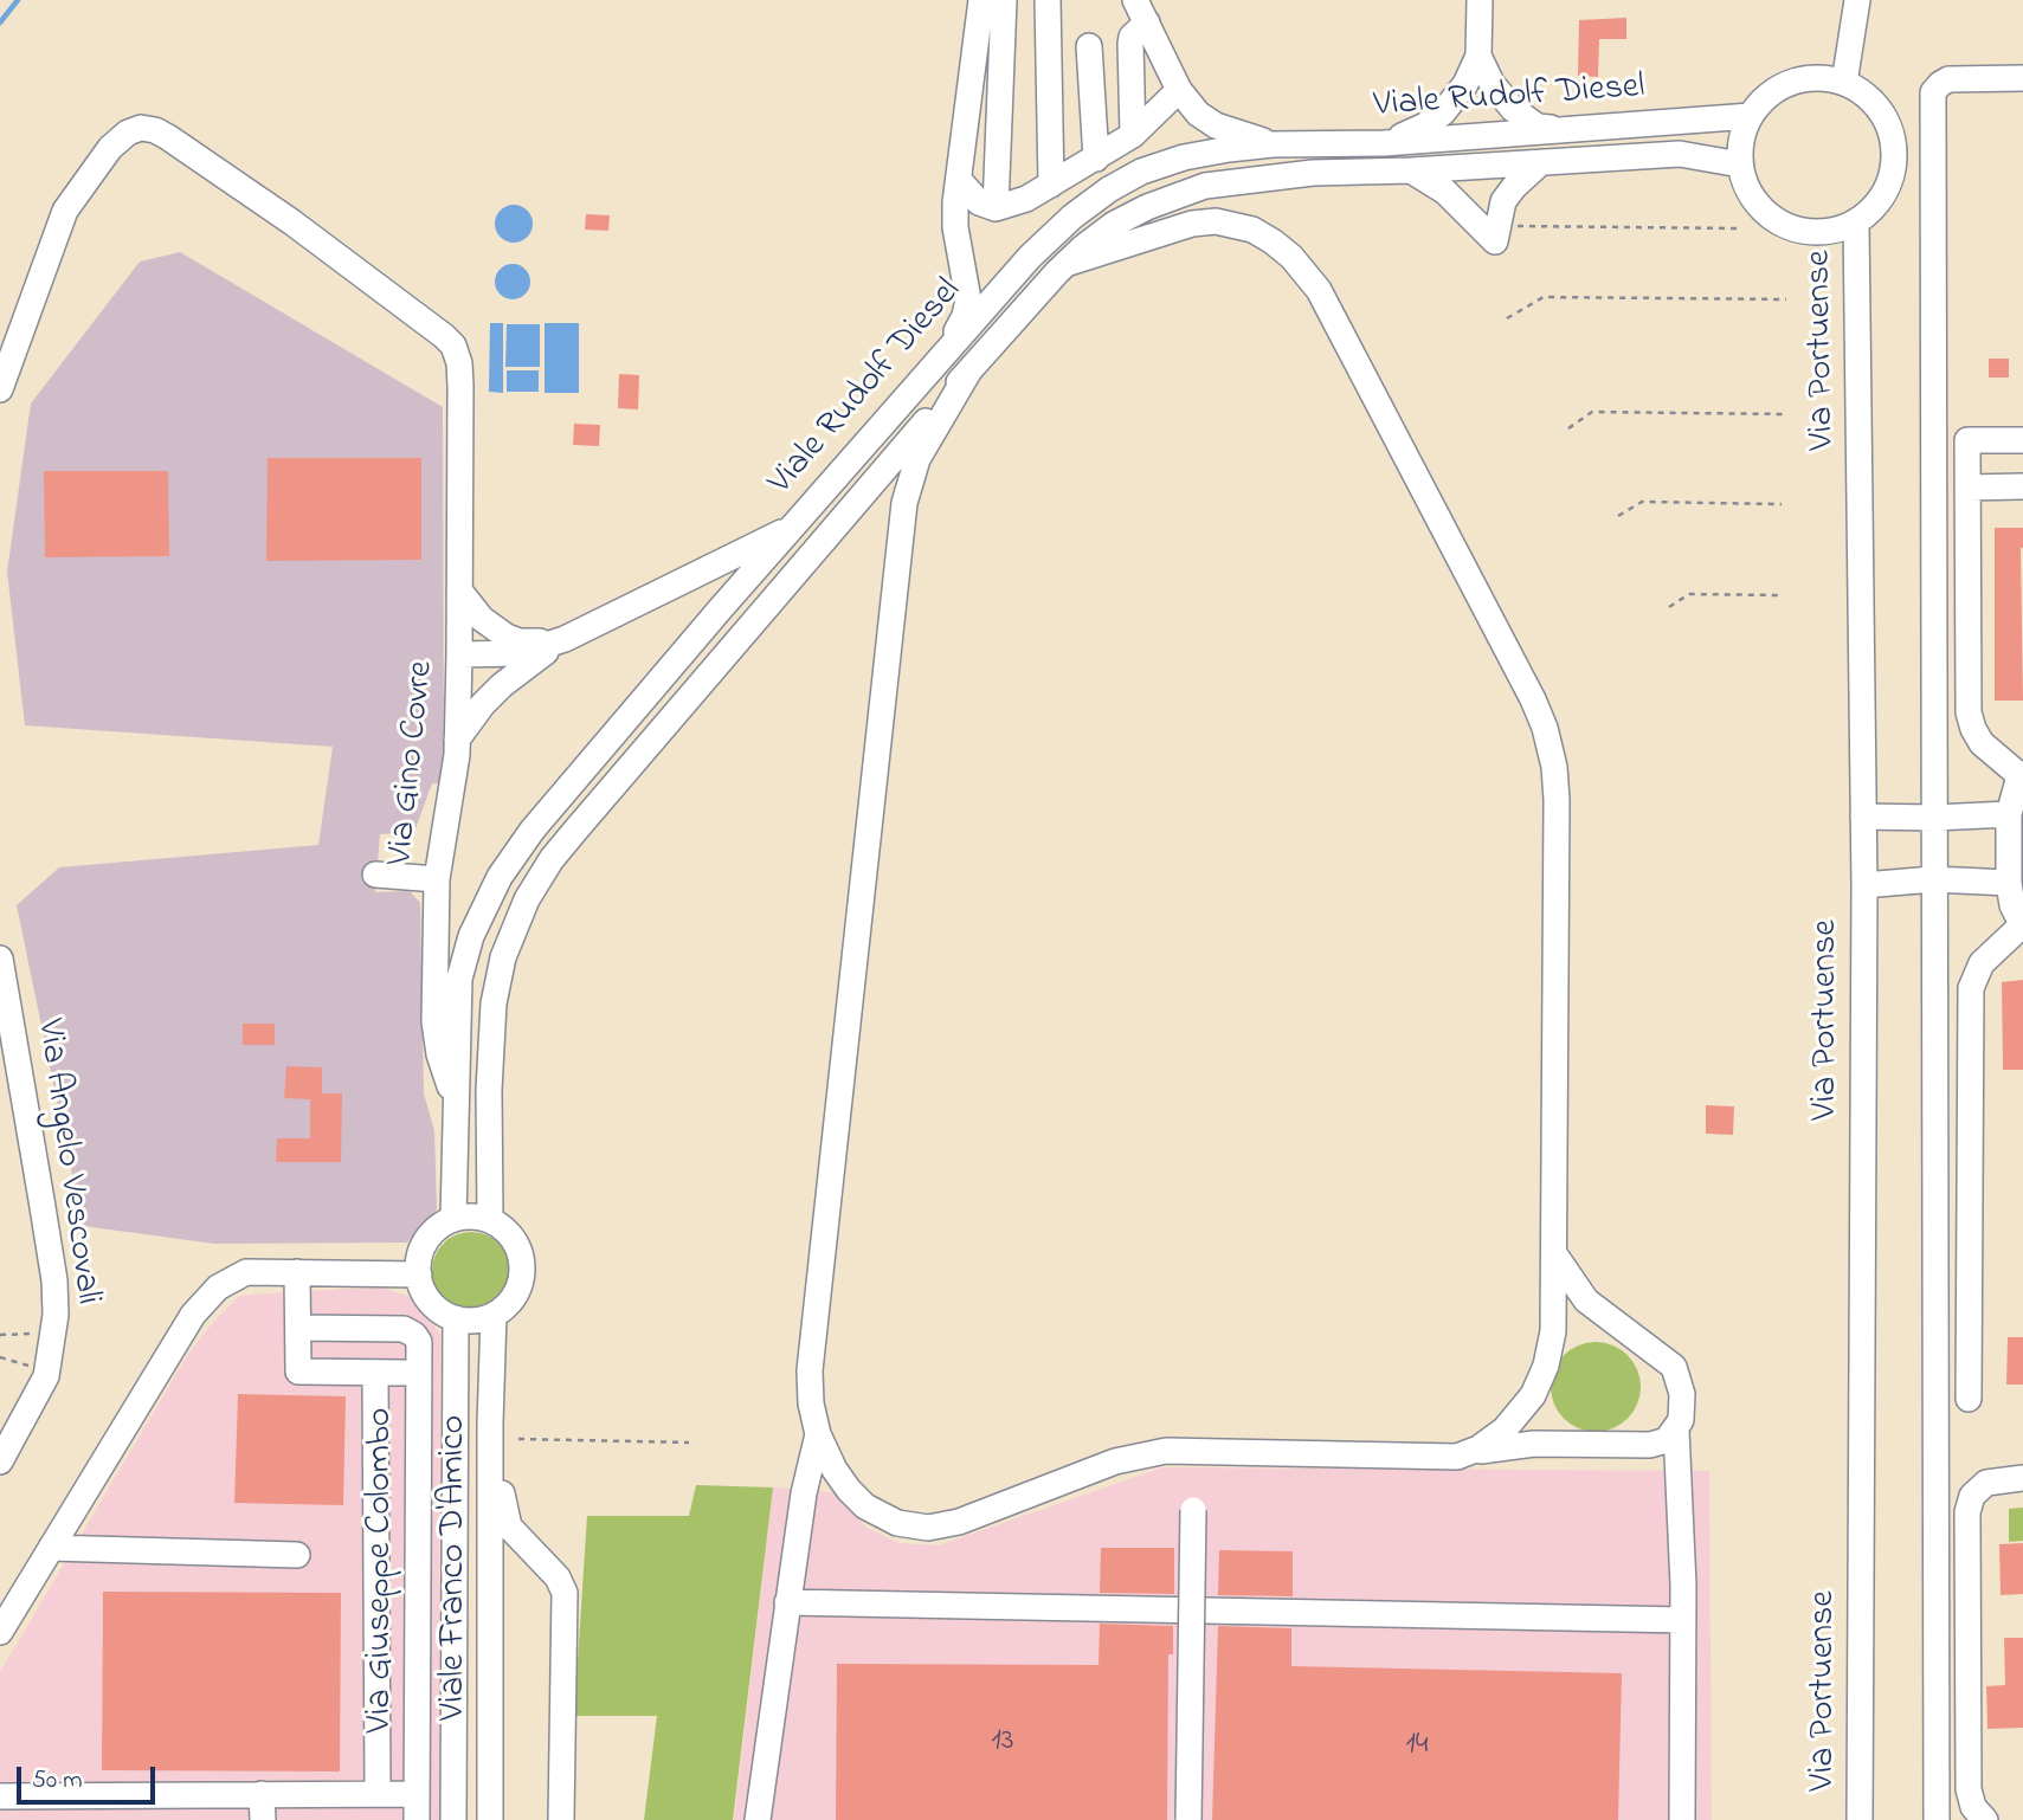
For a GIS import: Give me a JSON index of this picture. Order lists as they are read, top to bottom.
{
  "streets": {
    "street": [
      "Viale Rudolf Diesel",
      "Via Portuense",
      "Via Gino Covre",
      "Via Angelo Vescovali",
      "Viale Franco D'Amico",
      "Via Giuseppe Colombo"
    ]
  },
  "crossings": [
    ["Viale Rudolf Diesel", "Via Portuense"],
    ["Viale Rudolf Diesel", "Via Gino Covre"],
    ["Viale Rudolf Diesel", "Viale Franco D'Amico"]
  ],
  "house_numbers": ["13", "14"],
  "scale_bar": "50 m"
}
